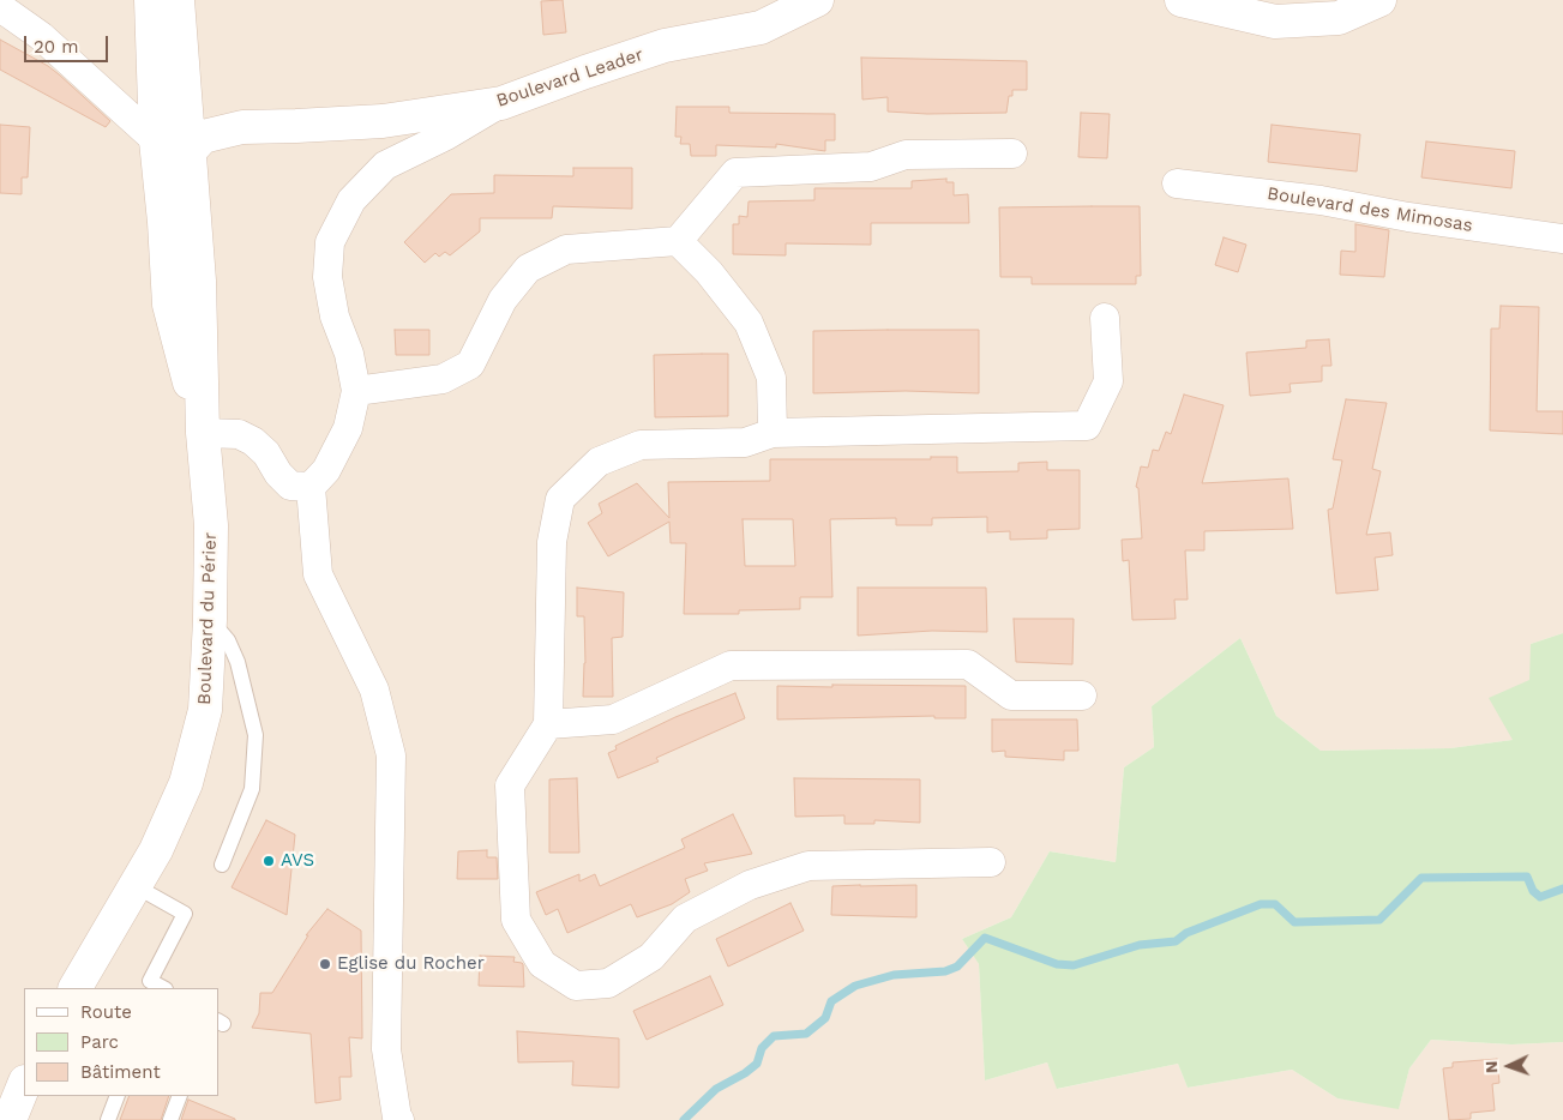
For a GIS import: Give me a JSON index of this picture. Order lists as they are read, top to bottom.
{
  "streets": {
    "street": ["Boulevard Leader", "Boulevard des Mimosas", "Boulevard du Périer"]
  },
  "places": ["AVS", "Eglise du Rocher"],
  "legend": ["Route", "Parc", "Bâtiment"],
  "scale_bar": "20 m",
  "north": "left"
}
